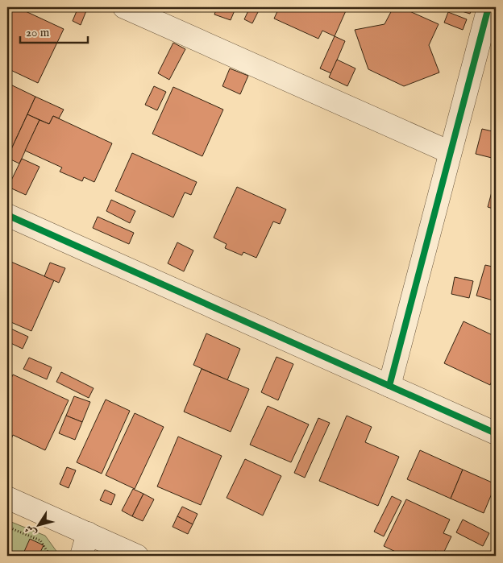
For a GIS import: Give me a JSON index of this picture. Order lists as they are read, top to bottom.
{
  "scale_bar": "20 m",
  "north": "bottom left"
}
